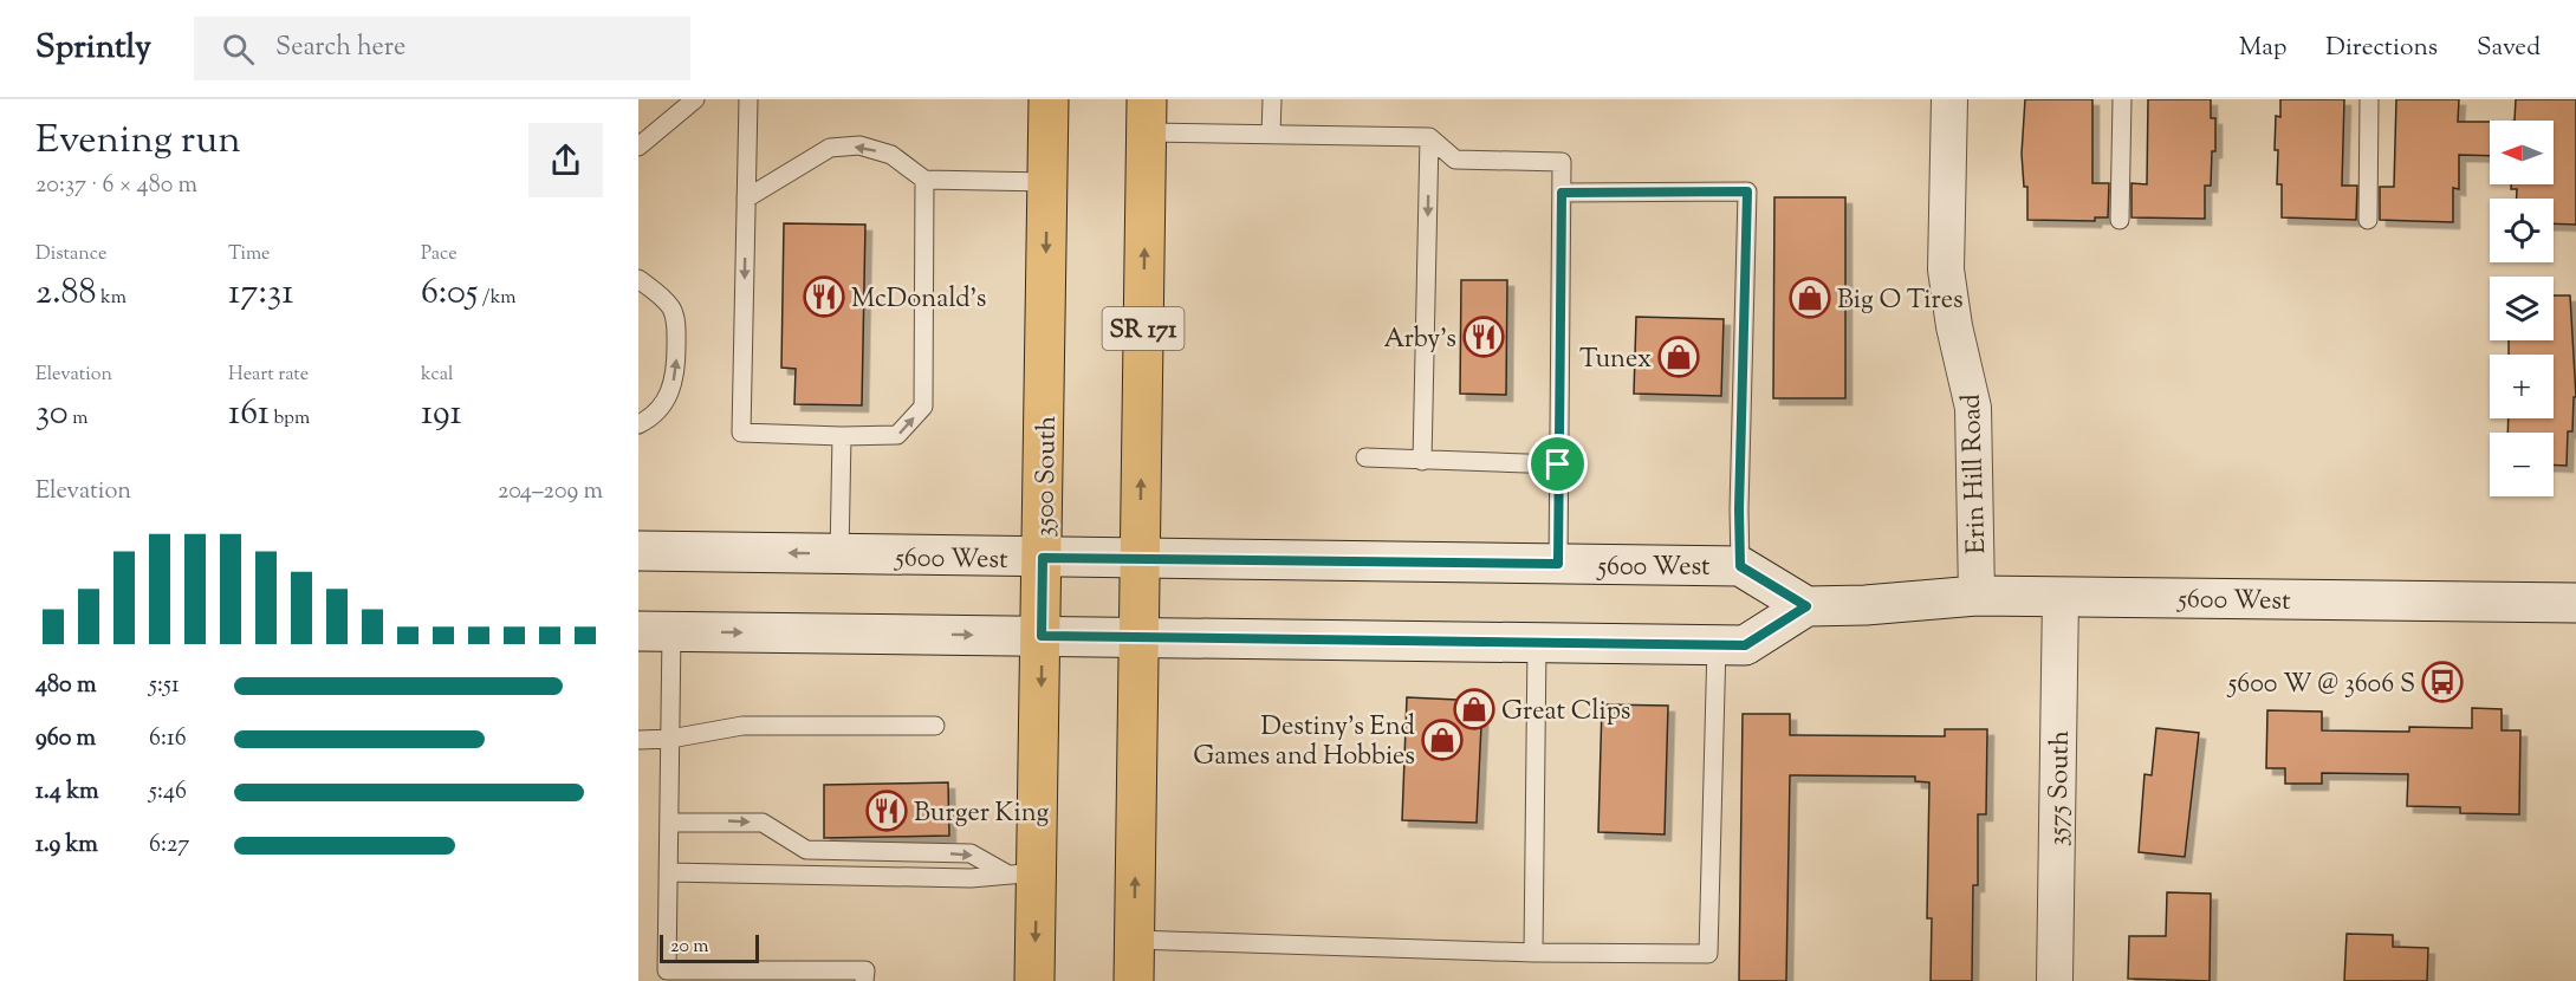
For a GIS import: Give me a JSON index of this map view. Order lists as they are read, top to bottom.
{
  "streets": {
    "main road": ["SR 171", "3500 South", "5600 West"],
    "street": ["Erin Hill Road", "3575 South"]
  },
  "crossings": [
    ["SR 171", "5600 West"],
    ["Erin Hill Road", "5600 West"],
    ["3500 South", "5600 West"],
    ["5600 West", "3575 South"]
  ],
  "places": {
    "restaurant": ["McDonald's", "Arby's", "Burger King"],
    "shop": [
      "Big O Tires",
      "Tunex",
      "Great Clips",
      "Destiny's End Games and Hobbies"
    ],
    "bus stop": ["5600 W @ 3606 S"]
  },
  "scale_bar": "20 m",
  "north": "left",
  "page": {
    "header": "Sprintly",
    "search": "Search here",
    "nav": ["Map", "Directions", "Saved"],
    "heading": ["Evening run", "20:37 · 6 × 480 m"],
    "map_buttons": ["+", "−"],
    "stats": [
      ["Distance", "2.88 km"],
      ["Time", "17:31"],
      ["Pace", "6:05 /km"],
      ["Elevation", "30 m"],
      ["Heart rate", "161 bpm"],
      ["kcal", "191"]
    ],
    "chart": ["Elevation", "204–209 m"],
    "list": [
      {
        "name": "480 m",
        "note": "5:51"
      },
      {
        "name": "960 m",
        "note": "6:16"
      },
      {
        "name": "1.4 km",
        "note": "5:46"
      },
      {
        "name": "1.9 km",
        "note": "6:27"
      }
    ],
    "scale": "20 m"
  }
}
